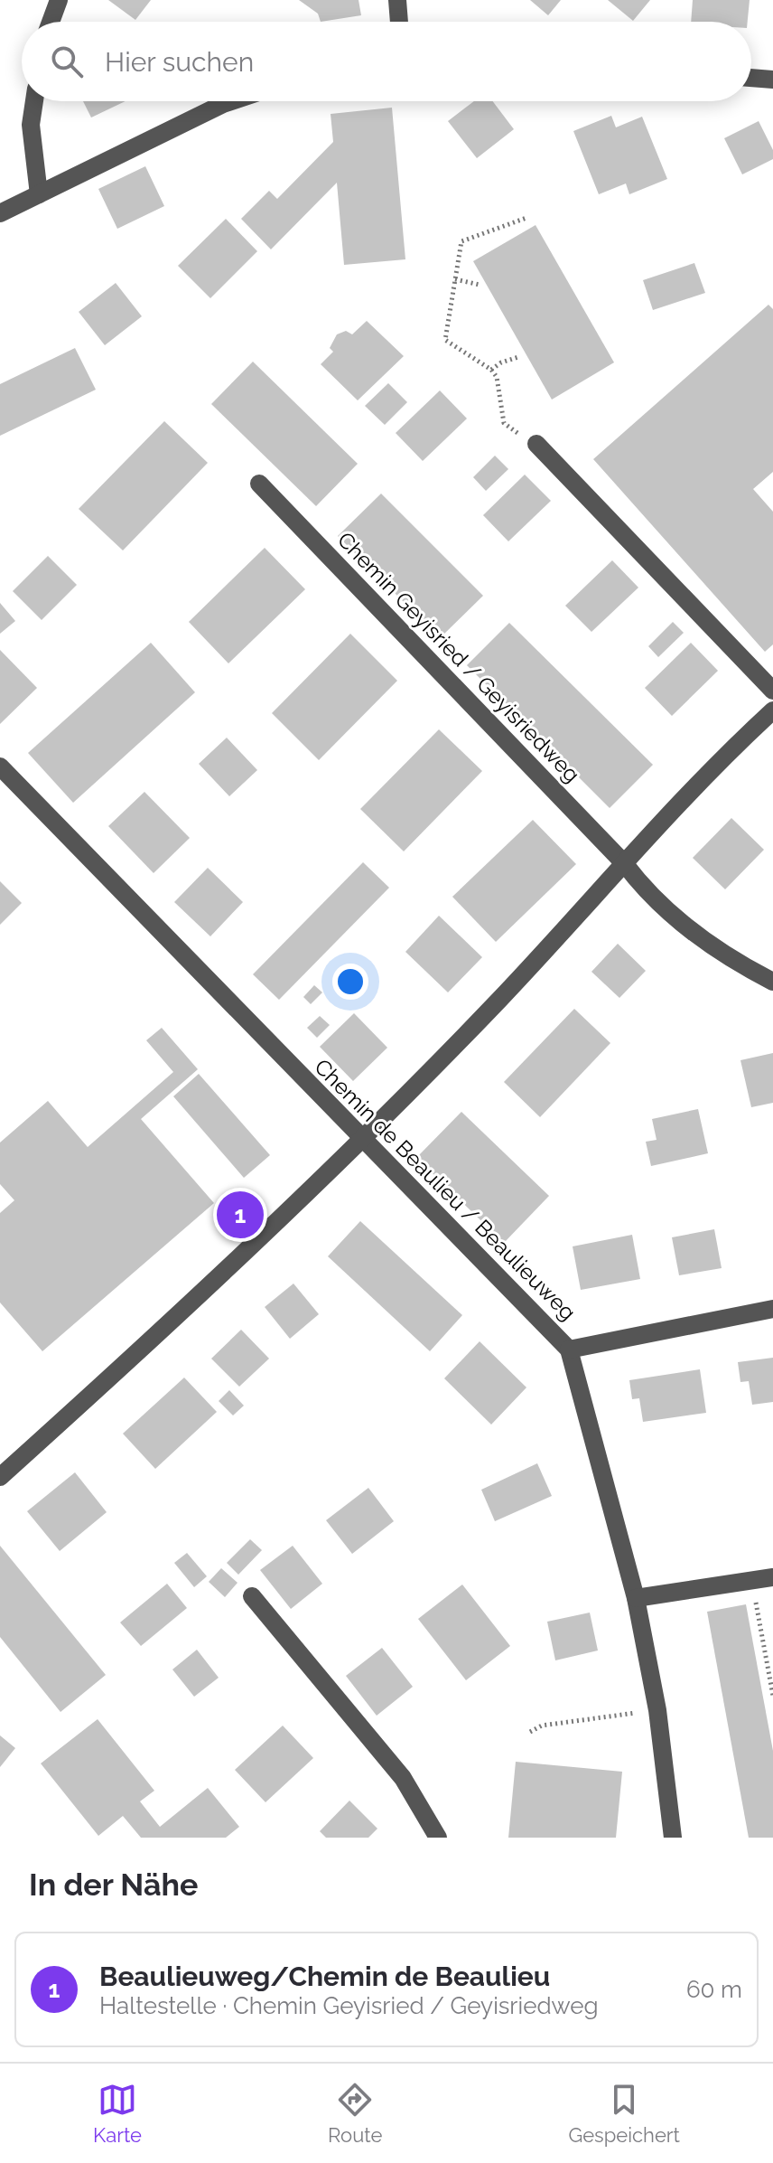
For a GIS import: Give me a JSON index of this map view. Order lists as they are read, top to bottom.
{
  "streets": {
    "street": ["Chemin Geyisried / Geyisriedweg", "Chemin de Beaulieu / Beaulieuweg"]
  },
  "page": {
    "search": "Hier suchen",
    "pins": "1",
    "heading": "In der Nähe",
    "list": [
      {
        "mark": "1",
        "name": "Beaulieuweg/Chemin de Beaulieu",
        "note": "Haltestelle · Chemin Geyisried / Geyisriedweg",
        "value": "60 m"
      }
    ],
    "nav": ["Karte", "Route", "Gespeichert"]
  }
}
